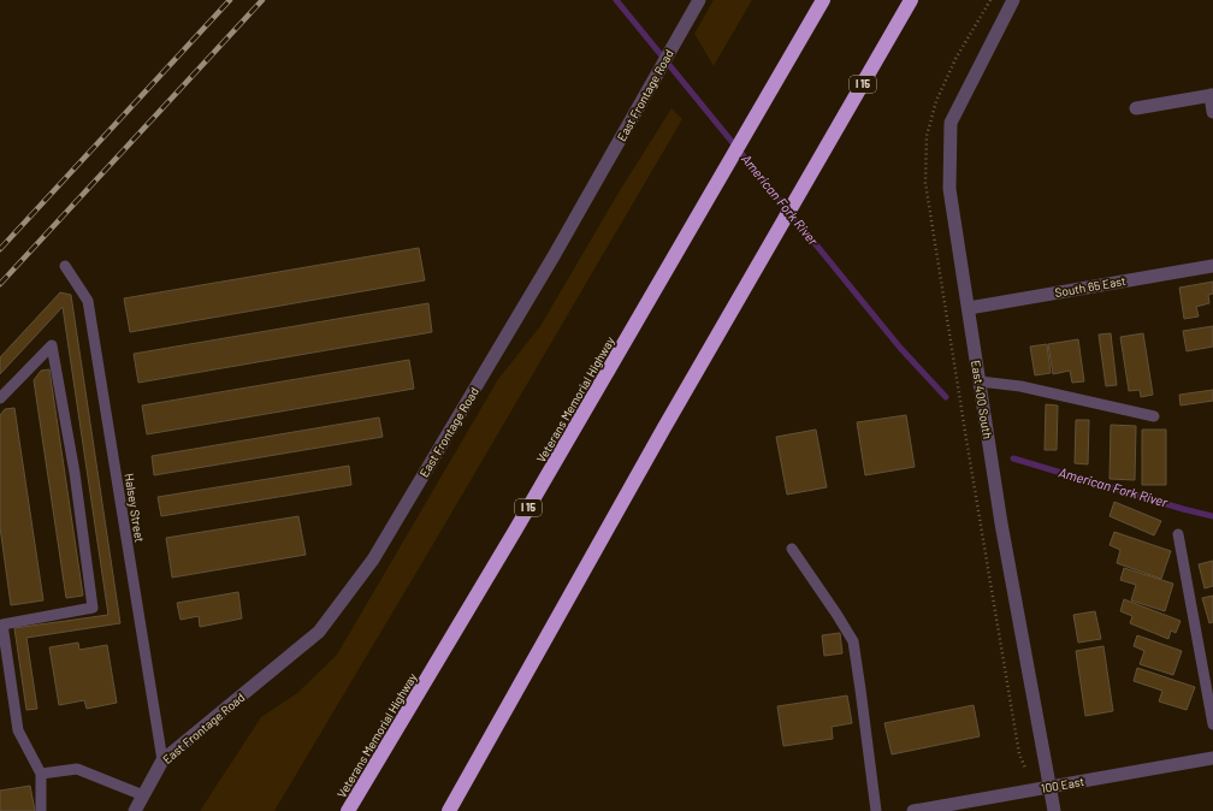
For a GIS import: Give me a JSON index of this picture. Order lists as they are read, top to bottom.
{
  "streets": {
    "highway": ["I 15", "Veterans Memorial Highway"],
    "street": [
      "East Frontage Road",
      "South 65 East",
      "East 400 South",
      "100 East"
    ],
    "lane": ["Halsey Street"]
  },
  "crossings": [
    ["East Frontage Road", "Halsey Street"],
    ["South 65 East", "East 400 South"],
    ["East 400 South", "100 East"]
  ],
  "water": ["American Fork River"]
}
